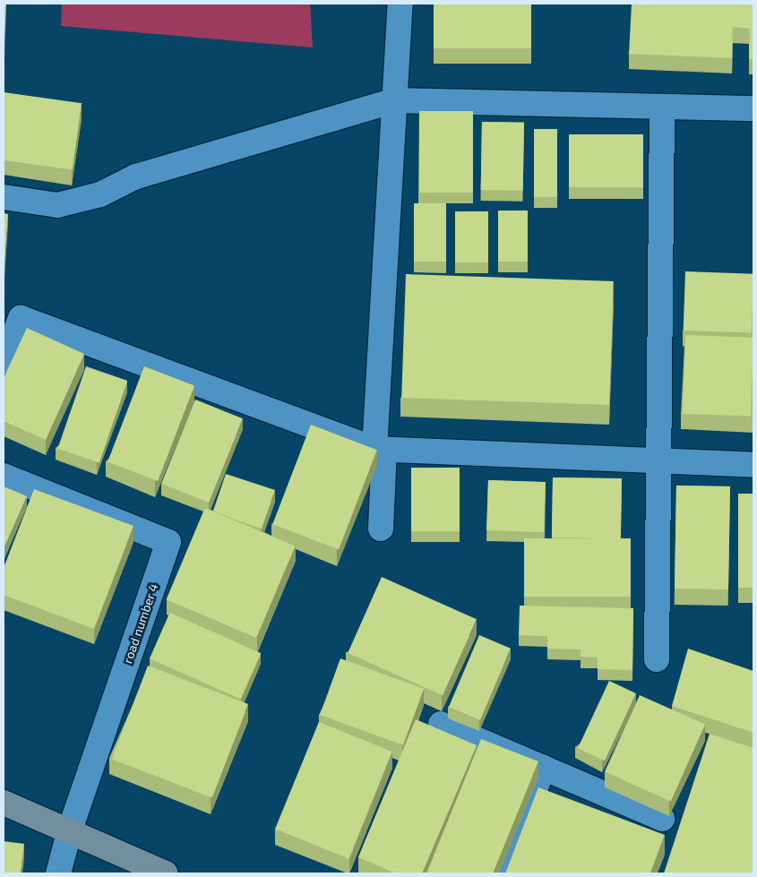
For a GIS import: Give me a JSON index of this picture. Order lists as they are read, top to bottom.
{
  "streets": {
    "street": ["road number 4"]
  }
}
